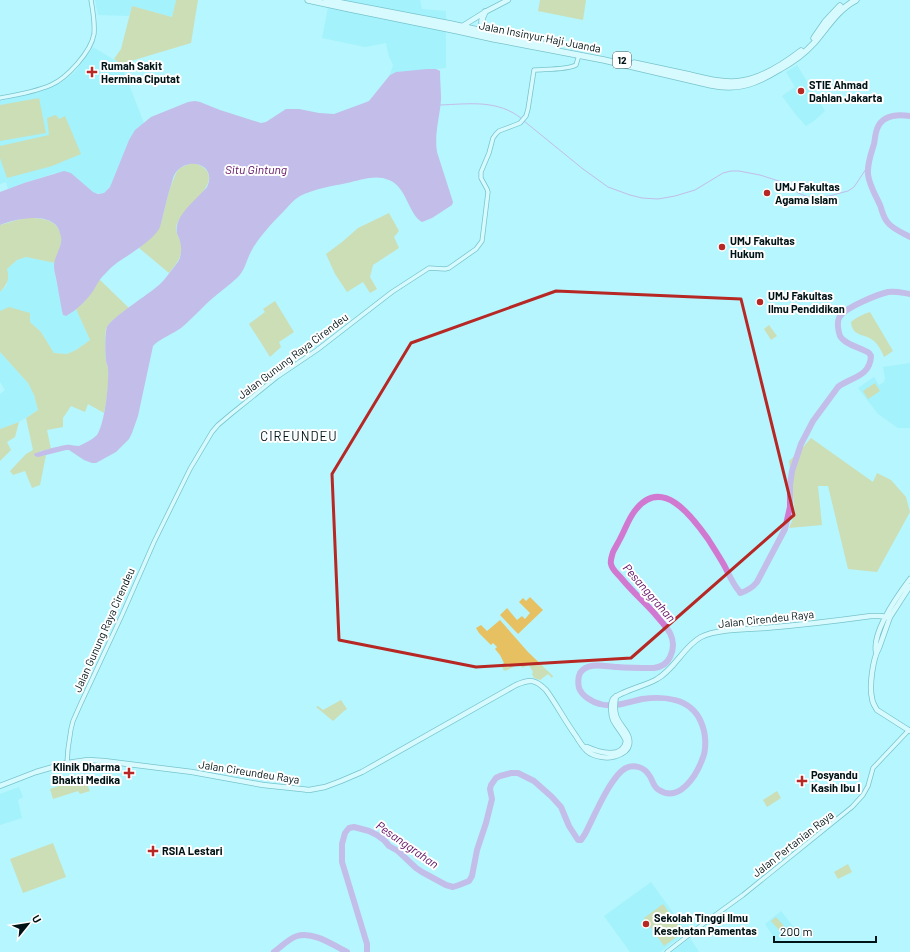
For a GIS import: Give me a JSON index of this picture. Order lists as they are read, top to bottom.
{
  "streets": {
    "highway": ["Jalan Insinyur Haji Juanda", "12"],
    "main road": ["Jalan Cirendeu Raya", "Jalan Cireundeu Raya"],
    "street": ["Jalan Gunung Raya Cirendeu", "Jalan Pertanian Raya"]
  },
  "crossings": [
    ["Jalan Insinyur Haji Juanda", "Jalan Gunung Raya Cirendeu"],
    ["Jalan Gunung Raya Cirendeu", "Jalan Cireundeu Raya"],
    ["Jalan Cirendeu Raya", "Jalan Cireundeu Raya"]
  ],
  "districts": ["CIREUNDEU"],
  "water": ["Situ Gintung", "Pesanggrahan"],
  "places": {
    "health": [
      "Rumah Sakit Hermina Ciputat",
      "Klinik Dharma Bhakti Medika",
      "Posyandu Kasih Ibu I",
      "RSIA Lestari"
    ],
    "other": [
      "STIE Ahmad Dahlan Jakarta",
      "UMJ Fakultas Agama Islam",
      "UMJ Fakultas Hukum",
      "UMJ Fakultas Ilmu Pendidikan",
      "Sekolah Tinggi Ilmu Kesehatan Pamentas"
    ]
  },
  "scale_bar": "200 m",
  "north": "top right"
}
